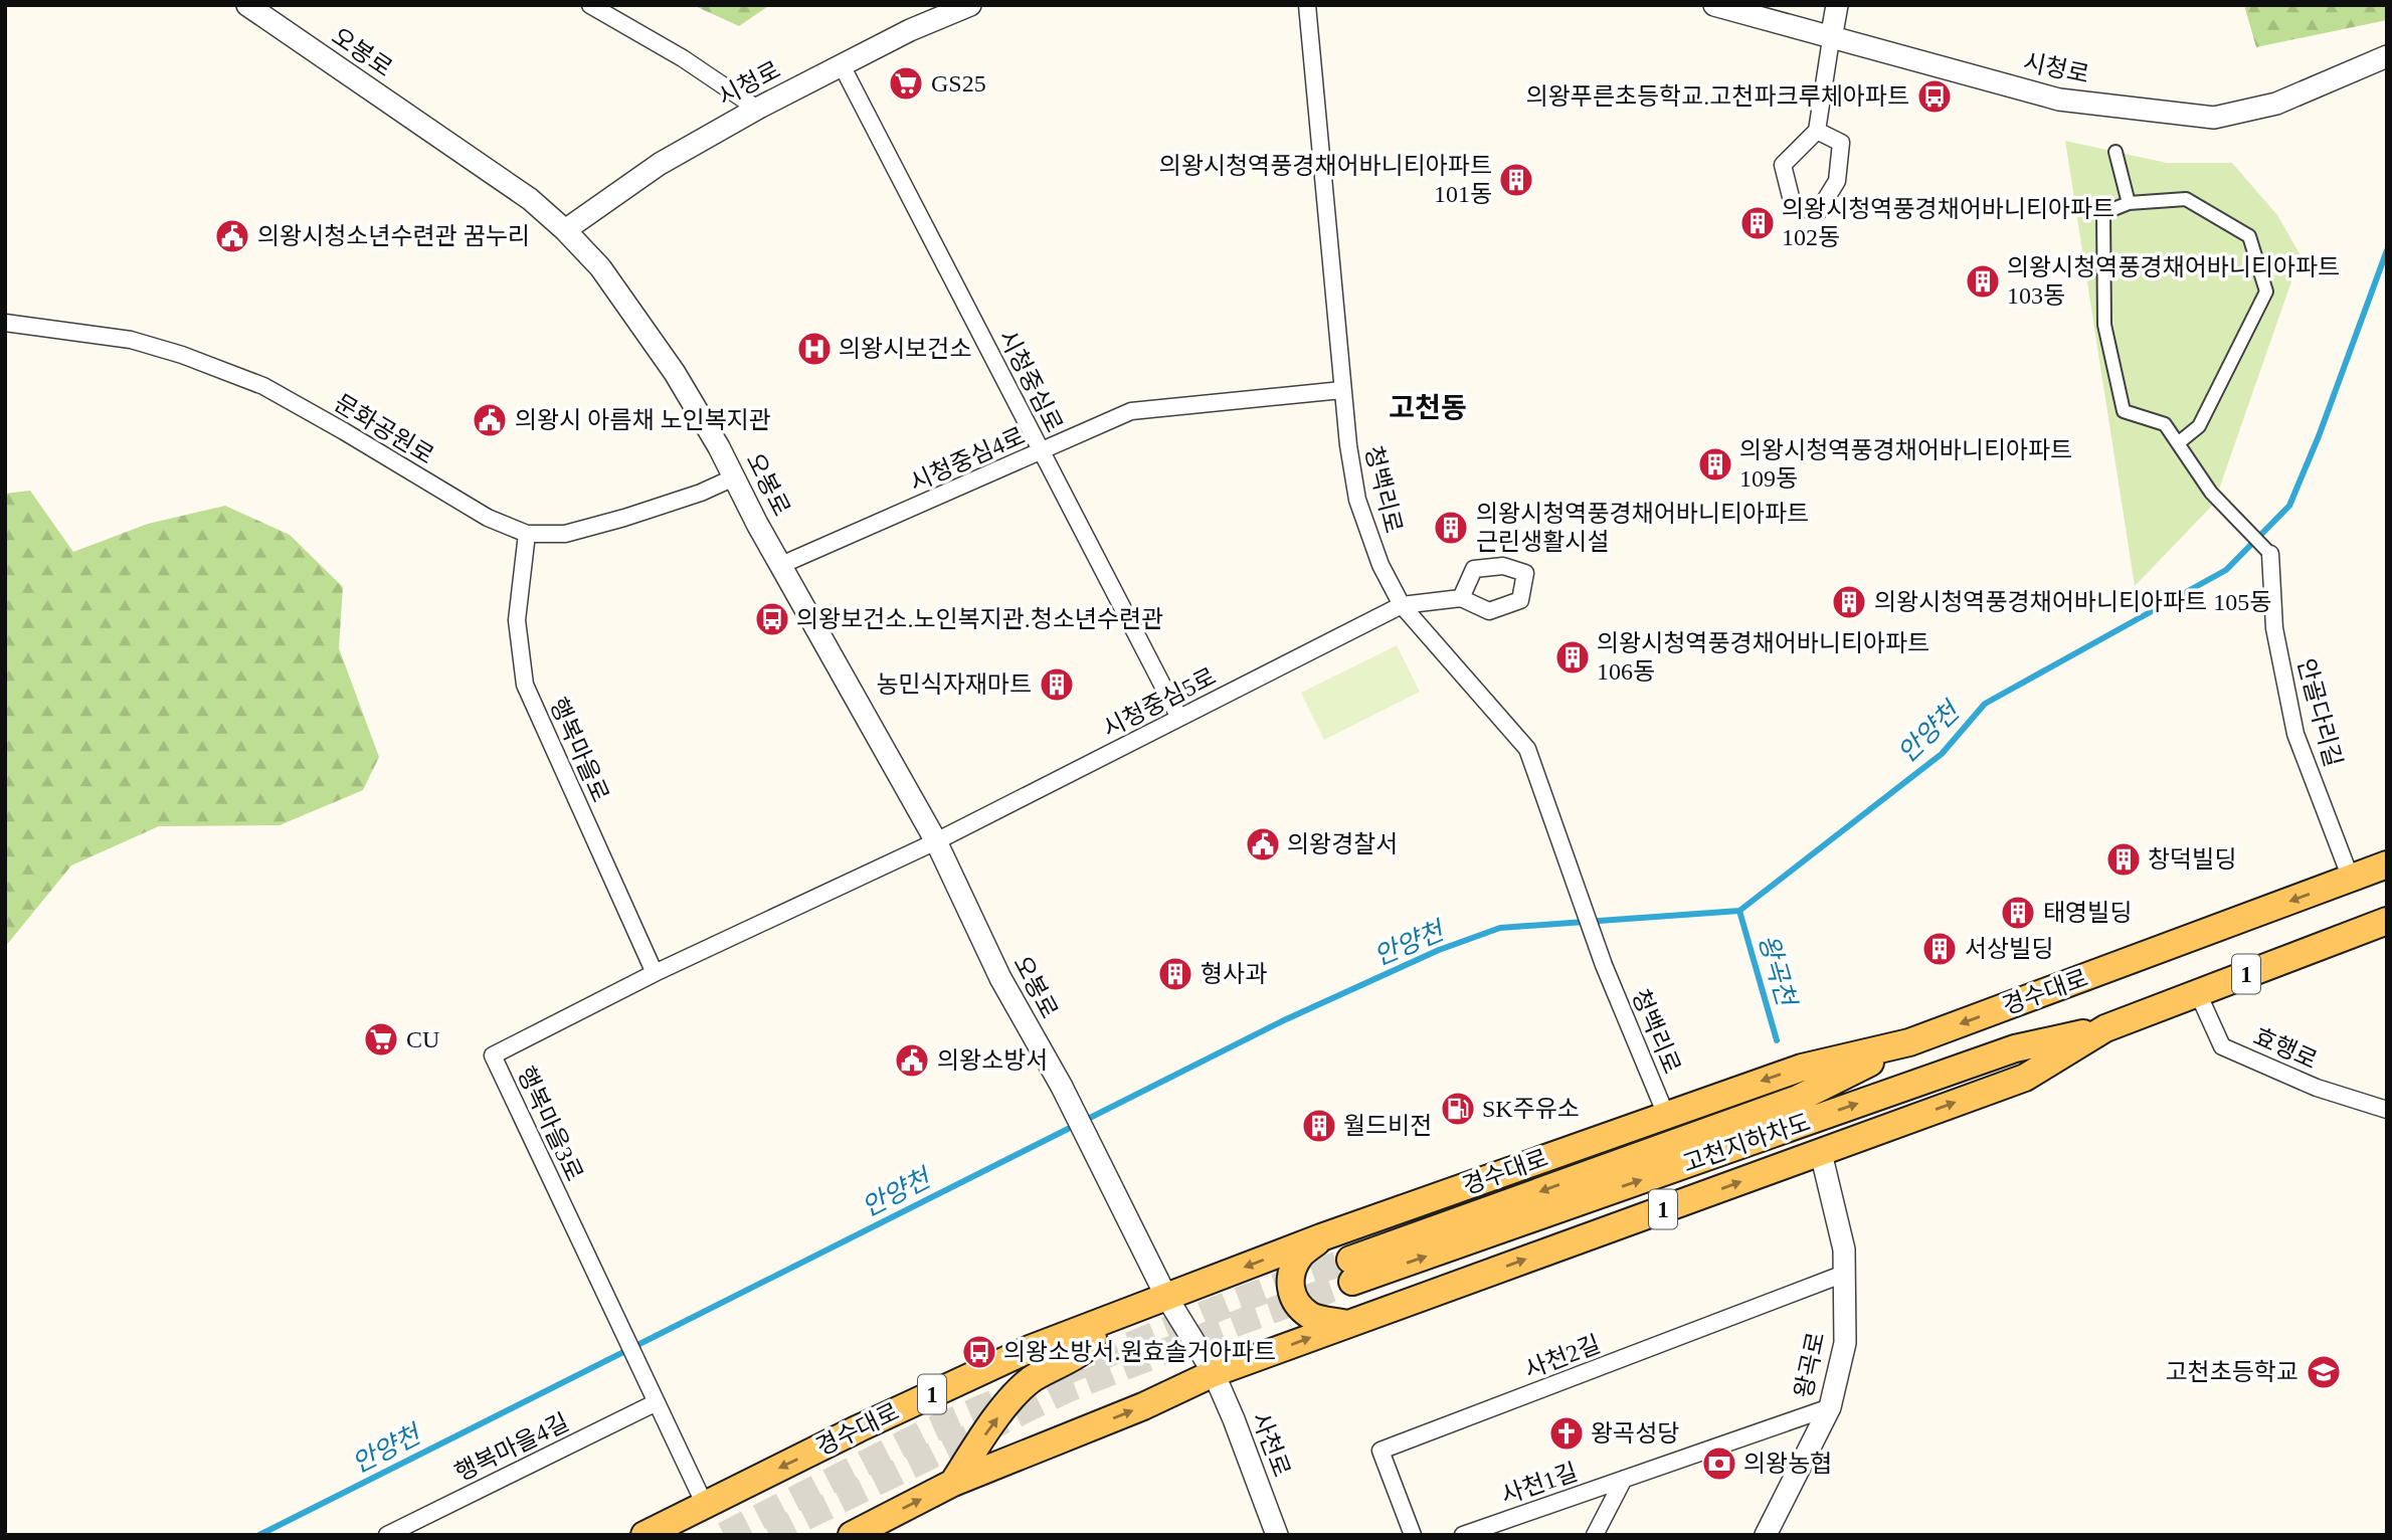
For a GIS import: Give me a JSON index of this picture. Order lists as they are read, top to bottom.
{
  "streets": {
    "main road": ["1", "경수대로", "고천지하차도"],
    "street": [
      "오봉로",
      "시청로",
      "시청중심로",
      "문화공원로",
      "시청중심4로",
      "청백리로",
      "시청중심5로",
      "안골다리길",
      "행복마을로",
      "효행로",
      "행복마을3로",
      "사천2길",
      "왕곡로",
      "사천로",
      "행복마을4길",
      "사천1길"
    ]
  },
  "crossings": [
    ["오봉로", "시청로"],
    ["오봉로", "문화공원로"],
    ["오봉로", "시청중심4로"],
    ["오봉로", "시청중심5로"],
    ["오봉로", "경수대로"],
    ["오봉로", "행복마을3로"],
    ["시청로", "시청중심로"],
    ["시청중심로", "시청중심4로"],
    ["시청중심로", "시청중심5로"],
    ["문화공원로", "행복마을로"],
    ["시청중심4로", "청백리로"],
    ["청백리로", "시청중심5로"],
    ["청백리로", "경수대로"],
    ["시청중심5로", "행복마을3로"],
    ["안골다리길", "경수대로"],
    ["행복마을로", "행복마을3로"],
    ["1", "효행로"],
    ["1", "고천지하차도"],
    ["1", "왕곡로"],
    ["1", "사천로"],
    ["경수대로", "행복마을3로"],
    ["경수대로", "고천지하차도"],
    ["행복마을3로", "행복마을4길"],
    ["사천2길", "왕곡로"],
    ["왕곡로", "사천1길"]
  ],
  "districts": ["고천동"],
  "water": ["안양천", "왕곡천"],
  "places": {
    "supermarket": ["GS25", "CU"],
    "bus stop": ["의왕푸른초등학교.고천파크루체아파트", "의왕보건소.노인복지관.청소년수련관", "의왕소방서.원효솔거아파트"],
    "building": [
      "의왕시청역풍경채어바니티아파트 101동",
      "의왕시청역풍경채어바니티아파트 102동",
      "의왕시청역풍경채어바니티아파트 103동",
      "의왕시청역풍경채어바니티아파트 109동",
      "의왕시청역풍경채어바니티아파트 근린생활시설",
      "의왕시청역풍경채어바니티아파트 105동",
      "의왕시청역풍경채어바니티아파트 106동",
      "농민식자재마트",
      "창덕빌딩",
      "태영빌딩",
      "서상빌딩",
      "형사과",
      "월드비전"
    ],
    "public building": [
      "의왕시청소년수련관 꿈누리",
      "의왕시 아름채 노인복지관",
      "의왕경찰서",
      "의왕소방서"
    ],
    "hospital": ["의왕시보건소"],
    "fuel station": ["SK주유소"],
    "school or university": ["고천초등학교"],
    "church": ["왕곡성당"],
    "bank": ["의왕농협"]
  }
}
